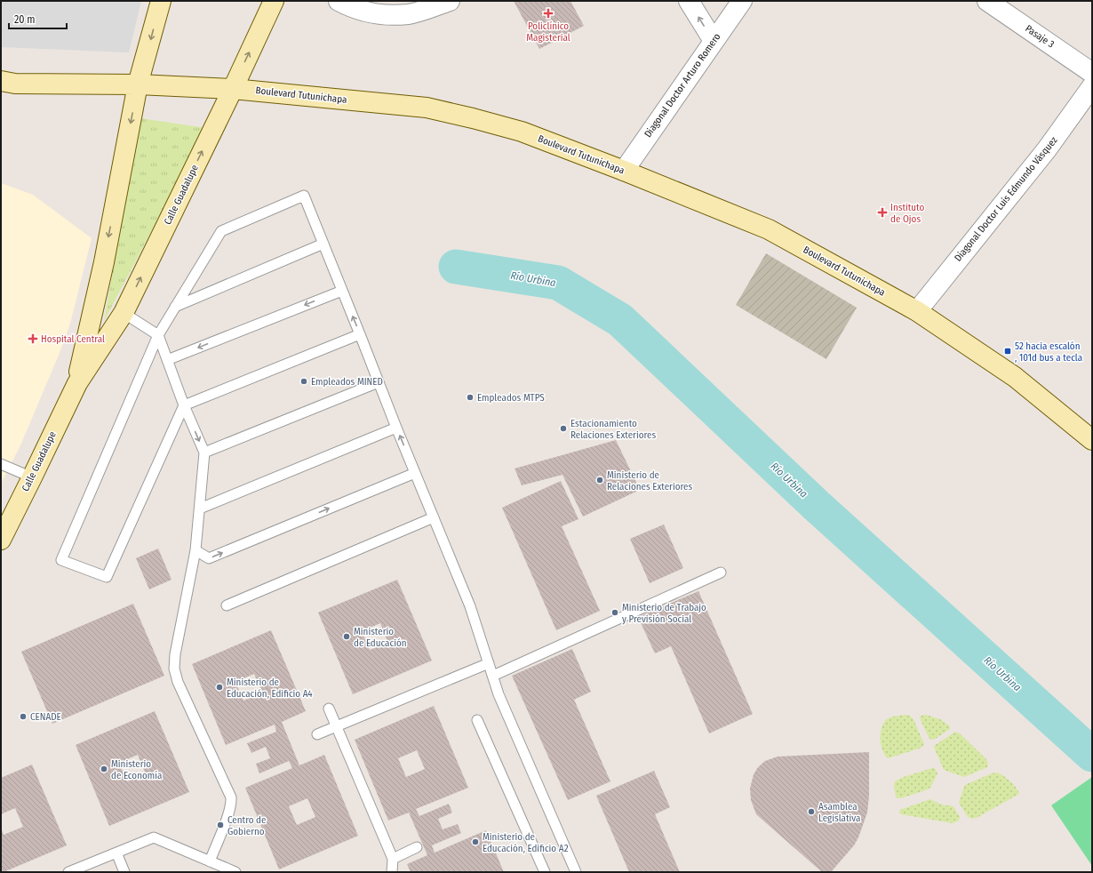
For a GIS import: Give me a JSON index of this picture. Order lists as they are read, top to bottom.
{
  "streets": {
    "main road": ["Boulevard Tutunichapa", "Calle Guadalupe"],
    "street": ["Pasaje 3", "Diagonal Doctor Arturo Romero", "Diagonal Doctor Luis Edmundo Vásquez"]
  },
  "crossings": [
    ["Diagonal Doctor Arturo Romero", "Boulevard Tutunichapa"],
    ["Boulevard Tutunichapa", "Calle Guadalupe"],
    ["Boulevard Tutunichapa", "Diagonal Doctor Luis Edmundo Vásquez"]
  ],
  "water": ["Río Urbina"],
  "places": {
    "health": ["Policlínico Magisterial", "Instituto de Ojos", "Hospital Central"],
    "transit": ["52 hacia escalón , 101d bus a tecla"],
    "other": [
      "Empleados MINED",
      "Empleados MTPS",
      "Estacionamiento Relaciones Exteriores",
      "Ministerio de Relaciones Exteriores",
      "Ministerio de Trabajo y Previsión Social",
      "Ministerio de Educación",
      "Ministerio de Educación, Edificio A4",
      "CENADE",
      "Ministerio de Economía",
      "Asamblea Legislativa",
      "Centro de Gobierno",
      "Ministerio de Educación, Edificio A2"
    ]
  },
  "scale_bar": "20 m"
}
